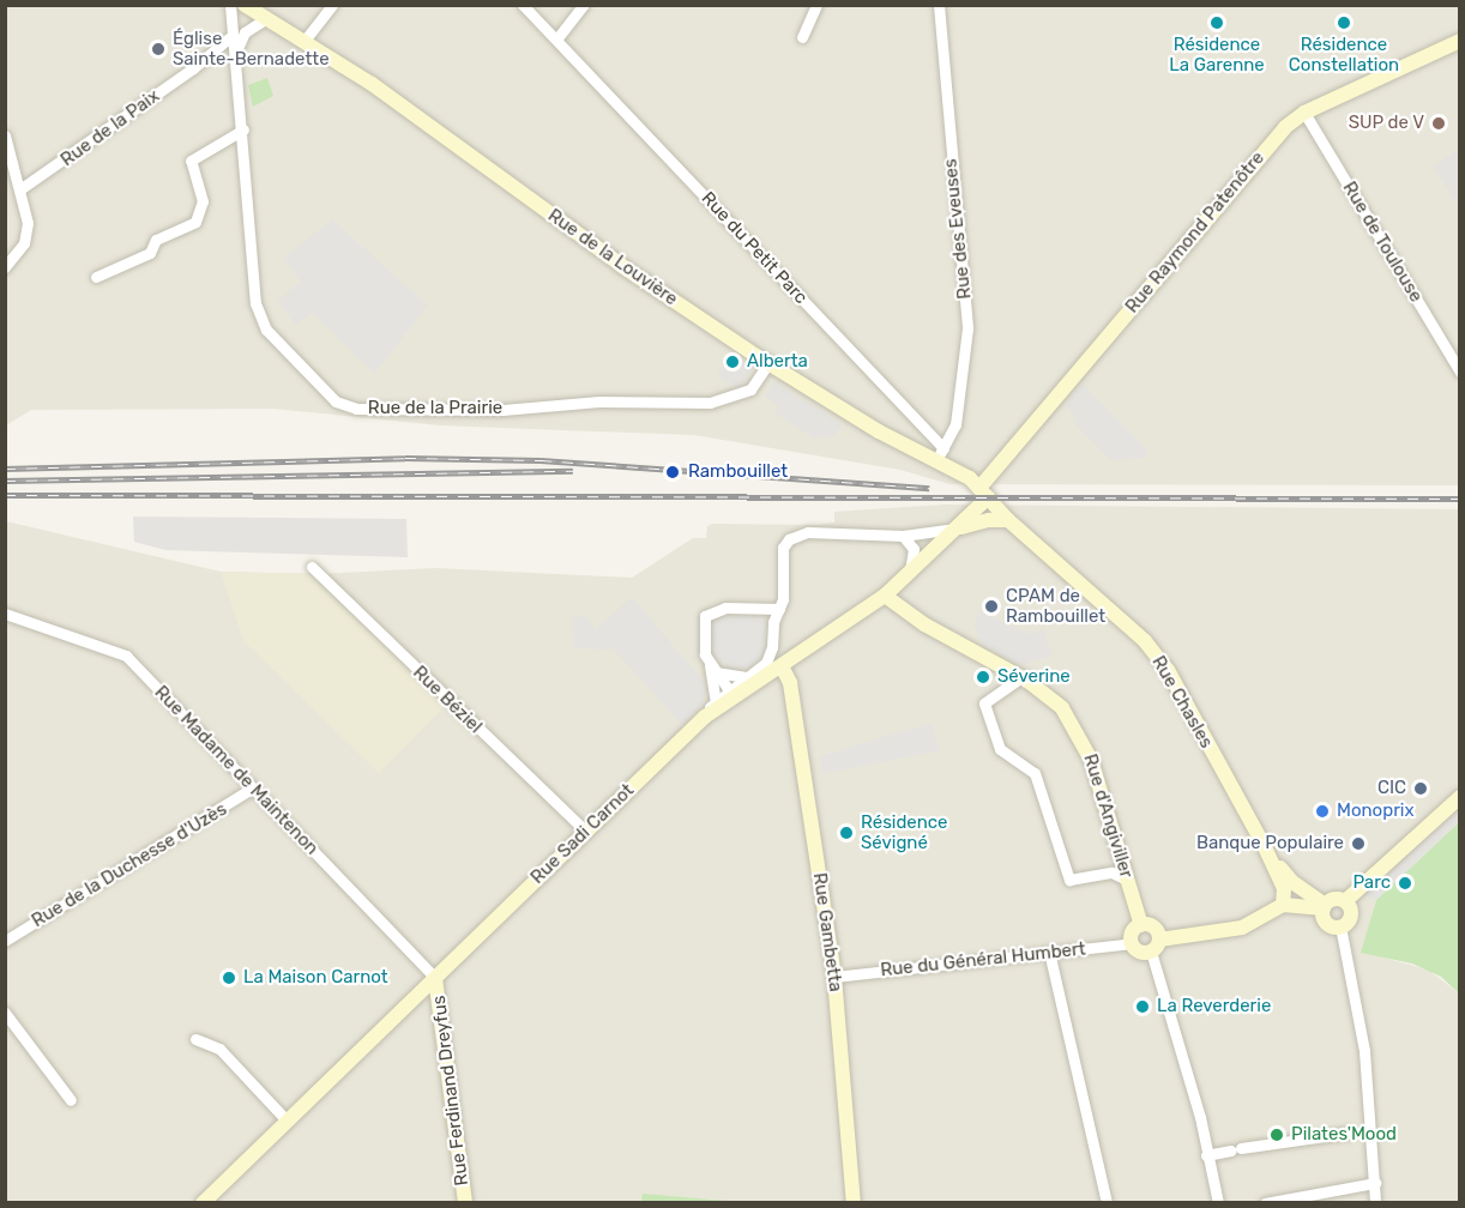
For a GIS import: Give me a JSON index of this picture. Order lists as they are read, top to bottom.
{
  "streets": {
    "main road": [
      "Rue Raymond Patenôtre",
      "Rue de la Louvière",
      "Rue Chasles",
      "Rue d'Angiviller",
      "Rue Sadi Carnot",
      "Rue Gambetta",
      "Rue Ferdinand Dreyfus"
    ],
    "street": [
      "Rue de la Paix",
      "Rue des Eveuses",
      "Rue de Toulouse",
      "Rue du Petit Parc",
      "Rue de la Prairie",
      "Rue Béziel",
      "Rue Madame de Maintenon",
      "Rue de la Duchesse d'Uzès",
      "Rue du Général Humbert"
    ]
  },
  "crossings": [
    ["Rue de la Paix", "Rue de la Prairie"],
    ["Rue des Eveuses", "Rue du Petit Parc"],
    ["Rue des Eveuses", "Rue de la Louvière"],
    ["Rue Raymond Patenôtre", "Rue de Toulouse"],
    ["Rue Raymond Patenôtre", "Rue de la Louvière"],
    ["Rue Raymond Patenôtre", "Rue Chasles"],
    ["Rue Raymond Patenôtre", "Rue Sadi Carnot"],
    ["Rue du Petit Parc", "Rue de la Louvière"],
    ["Rue de la Louvière", "Rue de la Prairie"],
    ["Rue de la Louvière", "Rue Chasles"],
    ["Rue de la Louvière", "Rue Sadi Carnot"],
    ["Rue Béziel", "Rue Sadi Carnot"],
    ["Rue Chasles", "Rue Sadi Carnot"],
    ["Rue Madame de Maintenon", "Rue Sadi Carnot"],
    ["Rue Madame de Maintenon", "Rue de la Duchesse d'Uzès"],
    ["Rue Madame de Maintenon", "Rue Ferdinand Dreyfus"],
    ["Rue d'Angiviller", "Rue Sadi Carnot"],
    ["Rue d'Angiviller", "Rue du Général Humbert"],
    ["Rue Sadi Carnot", "Rue Gambetta"],
    ["Rue Sadi Carnot", "Rue Ferdinand Dreyfus"],
    ["Rue Gambetta", "Rue du Général Humbert"]
  ],
  "places": [
    "Résidence La Garenne",
    "Résidence Constellation",
    "Église Sainte-Bernadette",
    "SUP de V",
    "Alberta",
    "Rambouillet",
    "CPAM de Rambouillet",
    "Séverine",
    "CIC",
    "Monoprix",
    "Résidence Sévigné",
    "Banque Populaire",
    "Parc",
    "La Maison Carnot",
    "La Reverderie",
    "Pilates'Mood"
  ]
}
